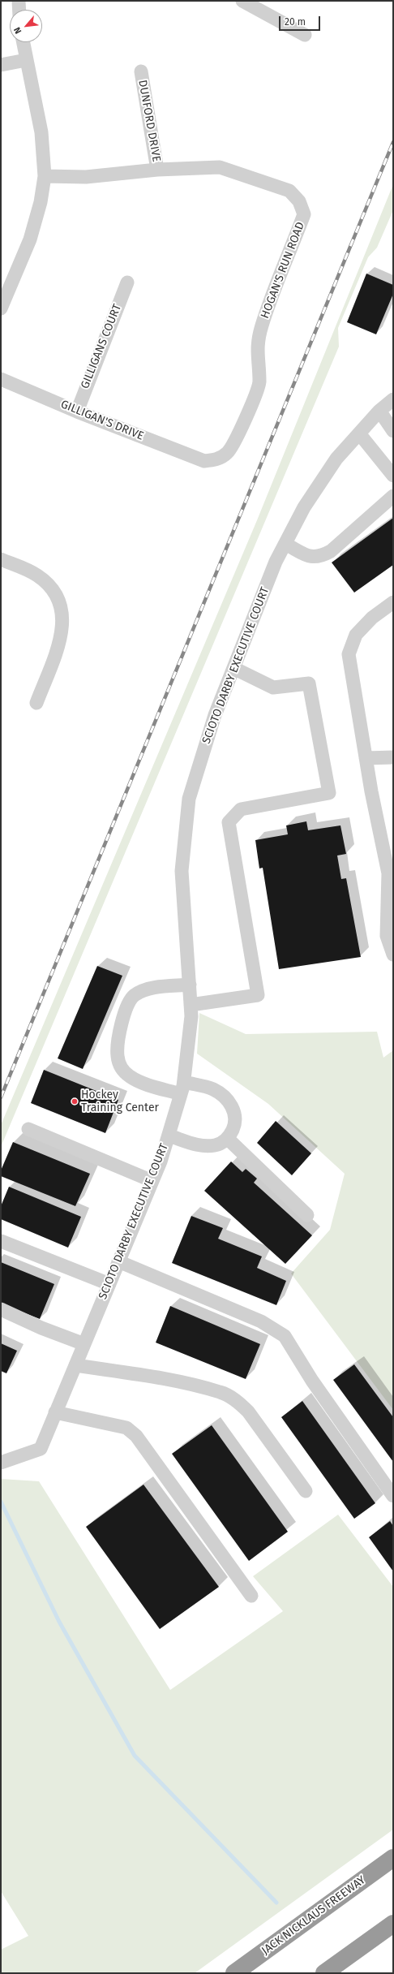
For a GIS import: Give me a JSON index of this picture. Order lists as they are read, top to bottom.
{
  "streets": {
    "highway": ["JACK NICKLAUS FREEWAY"],
    "street": [
      "DUNFORD DRIVE",
      "HOGAN'S RUN ROAD",
      "GILLIGANS COURT",
      "GILLIGAN'S DRIVE",
      "SCIOTO DARBY EXECUTIVE COURT"
    ]
  },
  "crossings": [
    ["DUNFORD DRIVE", "HOGAN'S RUN ROAD"],
    ["HOGAN'S RUN ROAD", "GILLIGAN'S DRIVE"],
    ["GILLIGANS COURT", "GILLIGAN'S DRIVE"]
  ],
  "places": ["Hockey Training Center"],
  "scale_bar": "20 m",
  "north": "bottom left"
}
